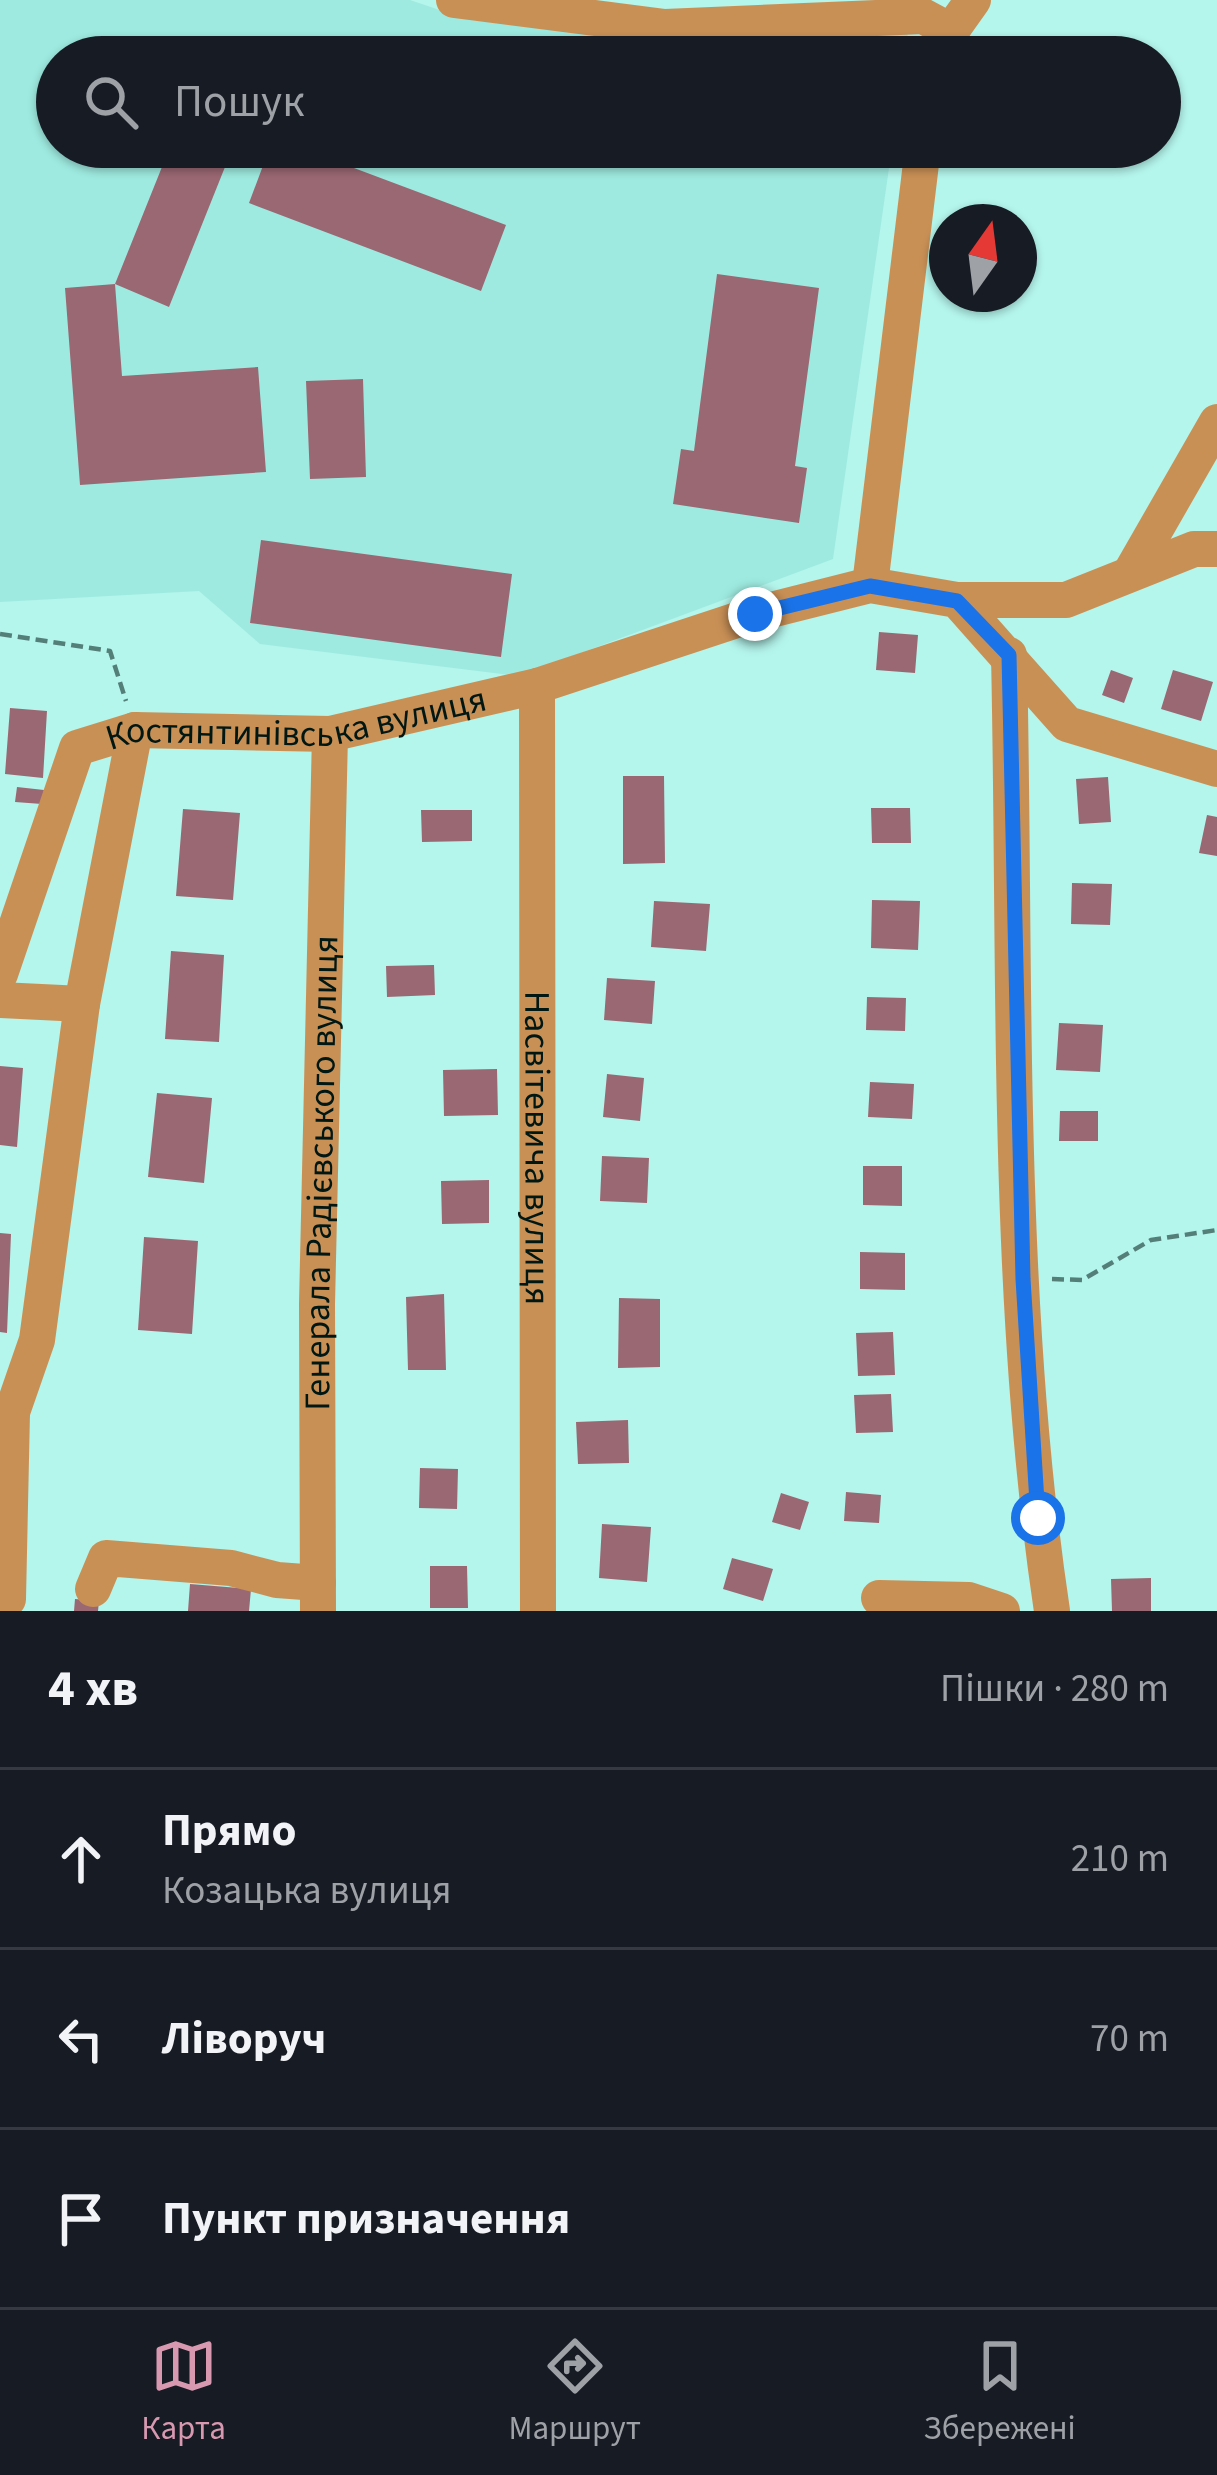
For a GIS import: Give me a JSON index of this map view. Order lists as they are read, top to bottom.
{
  "streets": {
    "street": ["Костянтинівська вулиця", "Насвітевича вулиця", "Генерала Радієвського вулиця"]
  },
  "crossings": [
    ["Костянтинівська вулиця", "Насвітевича вулиця"],
    ["Костянтинівська вулиця", "Генерала Радієвського вулиця"]
  ],
  "north": "top",
  "page": {
    "search": "Пошук",
    "heading": ["4 хв", "Пішки · 280 m"],
    "list": [
      ["Прямо", "Козацька вулиця", "210 m"],
      ["Ліворуч", "70 m"],
      "Пункт призначення"
    ],
    "nav": ["Карта", "Маршрут", "Збережені"]
  }
}
